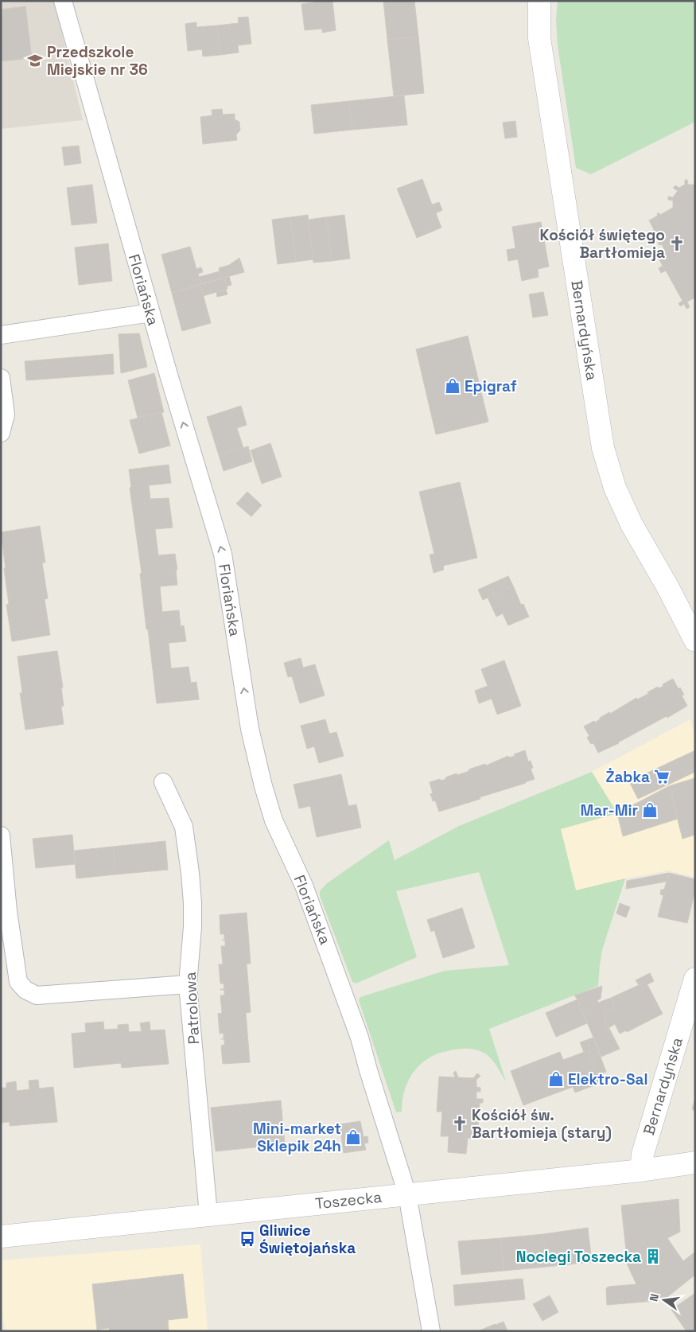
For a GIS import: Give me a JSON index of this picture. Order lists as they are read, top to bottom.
{
  "streets": {
    "street": [
      "Floriańska",
      "Bernardyńska",
      "Patrolowa",
      "Toszecka"
    ]
  },
  "crossings": [
    ["Floriańska", "Toszecka"],
    ["Bernardyńska", "Toszecka"],
    ["Patrolowa", "Toszecka"]
  ],
  "one_way": ["Floriańska"],
  "places": {
    "school or university": ["Przedszkole Miejskie nr 36"],
    "church": ["Kościół świętego Bartłomieja", "Kościół św. Bartłomieja (stary)"],
    "shop": [
      "Epigraf",
      "Mar-Mir",
      "Elektro-Sal",
      "Mini-market Sklepik 24h"
    ],
    "supermarket": ["Żabka"],
    "bus stop": ["Gliwice Świętojańska"],
    "building": ["Noclegi Toszecka"]
  },
  "north": "left"
}
